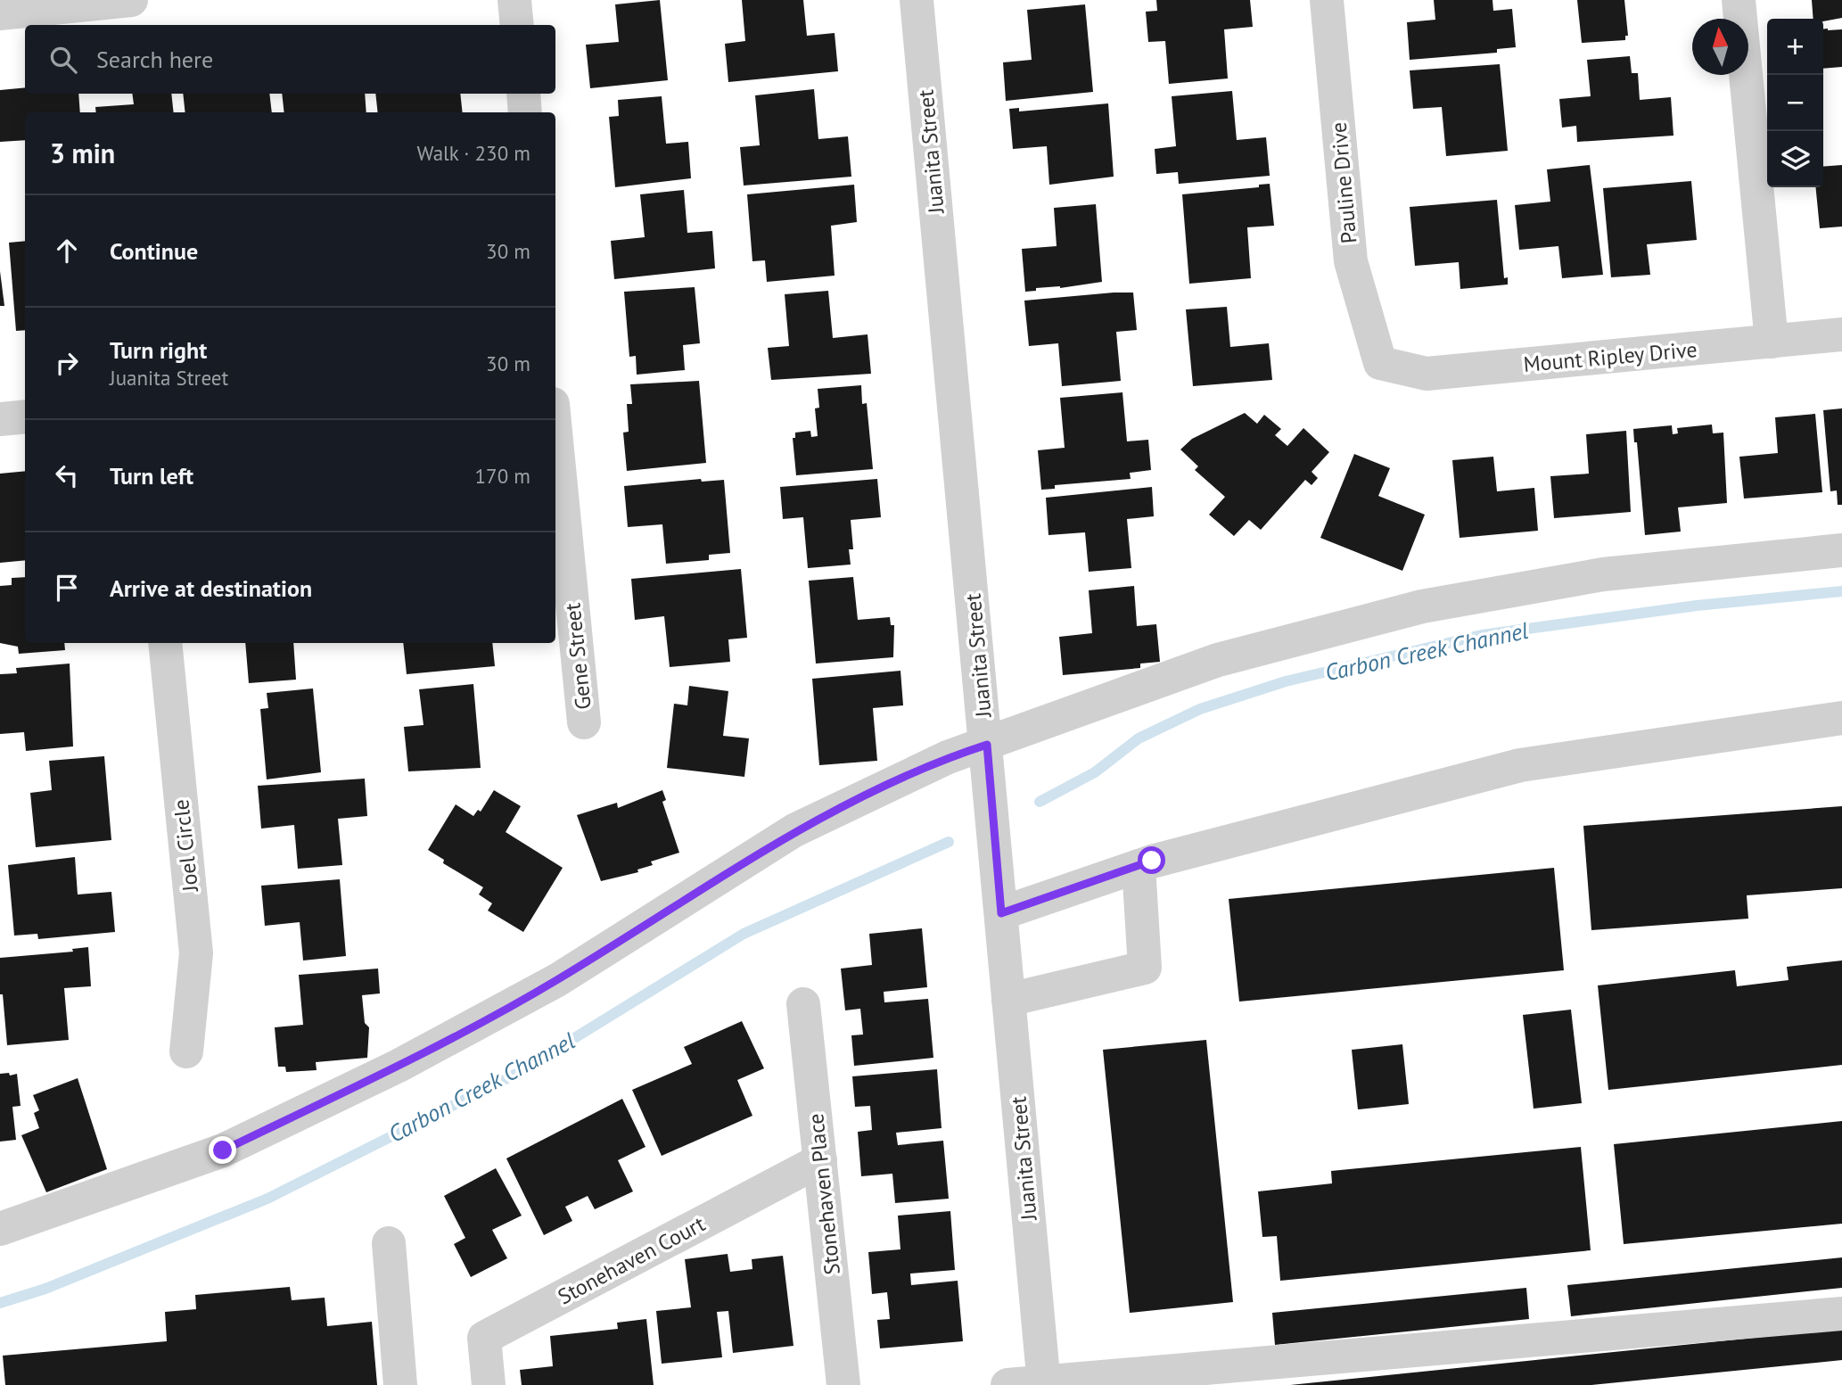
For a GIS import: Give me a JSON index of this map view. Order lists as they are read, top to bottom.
{
  "streets": {
    "street": [
      "Juanita Street",
      "Pauline Drive",
      "Mount Ripley Drive",
      "Gene Street",
      "Joel Circle",
      "Stonehaven Place",
      "Stonehaven Court"
    ]
  },
  "crossings": [
    ["Pauline Drive", "Mount Ripley Drive"],
    ["Stonehaven Place", "Stonehaven Court"]
  ],
  "water": ["Carbon Creek Channel"],
  "north": "top",
  "page": {
    "map_buttons": ["+", "−"],
    "search": "Search here",
    "heading": ["3 min", "Walk · 230 m"],
    "list": [
      ["Continue", "30 m"],
      ["Turn right", "Juanita Street", "30 m"],
      ["Turn left", "170 m"],
      "Arrive at destination"
    ]
  }
}
